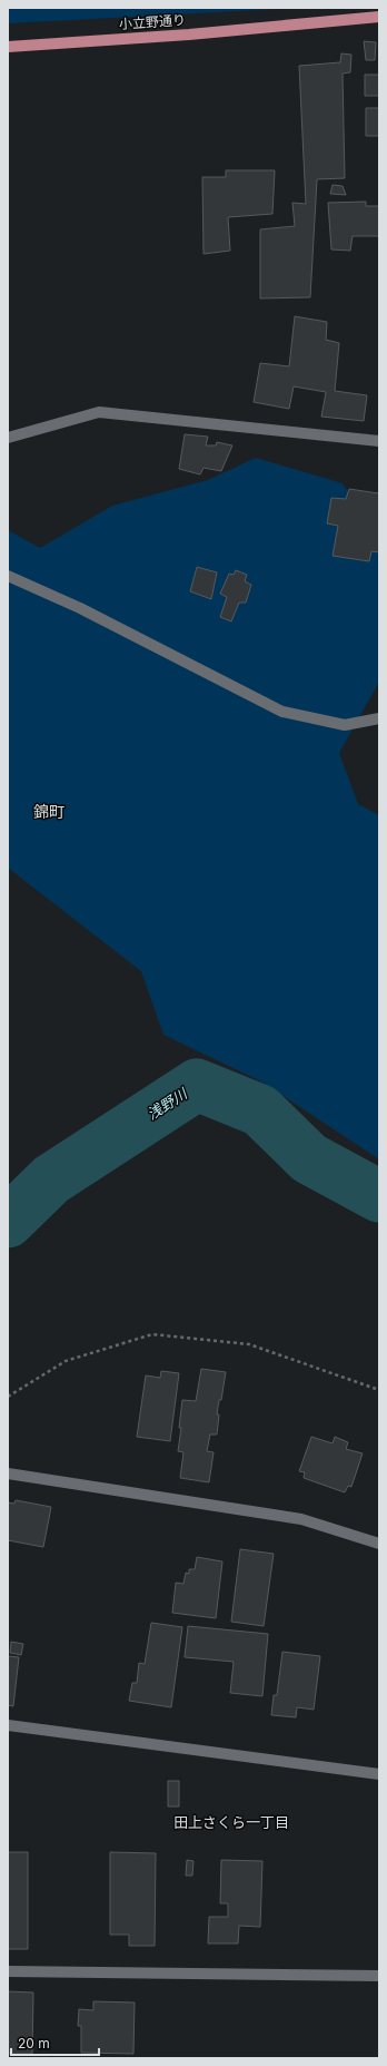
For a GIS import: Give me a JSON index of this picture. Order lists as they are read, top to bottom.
{
  "streets": {
    "main road": ["小立野通り"]
  },
  "districts": ["錦町", "田上さくら一丁目"],
  "water": ["浅野川"],
  "scale_bar": "20 m"
}
